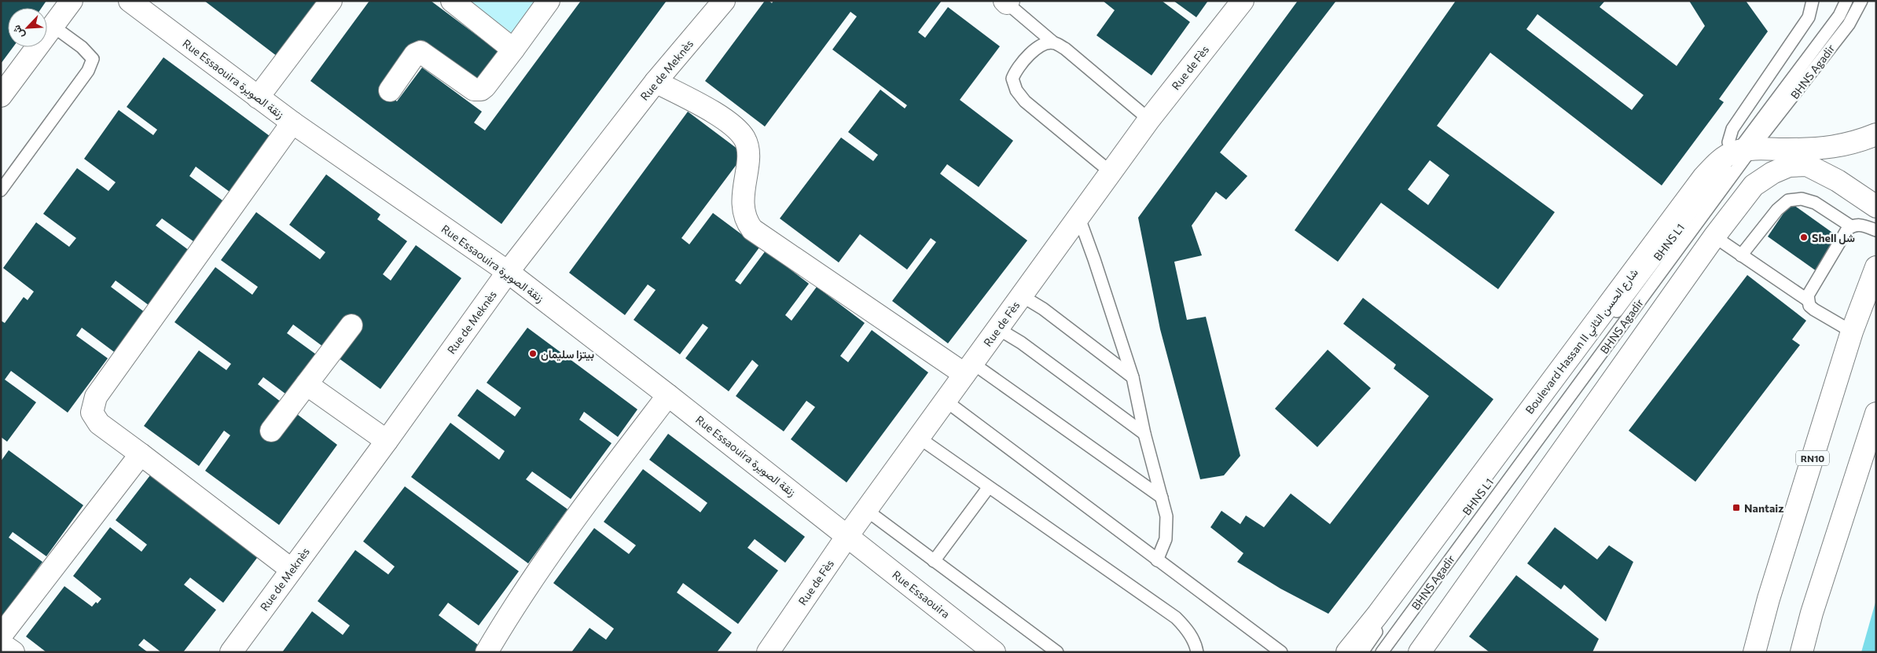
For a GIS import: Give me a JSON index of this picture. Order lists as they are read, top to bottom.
{
  "streets": {
    "street": [
      "Rue de Fès",
      "Rue de Meknès",
      "Rue Essaouira زنقة الصويرة",
      "Boulevard Hassan II شارع الحسن الثاني",
      "RN10",
      "Rue Essaouira"
    ],
    "lane": ["BHNS Agadir", "BHNS L1"]
  },
  "crossings": [
    ["Rue de Fès", "Rue Essaouira زنقة الصويرة"],
    ["Rue de Fès", "Rue Essaouira"],
    ["Rue de Meknès", "Rue Essaouira زنقة الصويرة"],
    ["BHNS Agadir", "BHNS L1"],
    ["BHNS Agadir", "Boulevard Hassan II شارع الحسن الثاني"],
    ["Rue Essaouira زنقة الصويرة", "Rue Essaouira"],
    ["BHNS L1", "Boulevard Hassan II شارع الحسن الثاني"]
  ],
  "places": {
    "other": ["Shell شل", "بيتزا سليمان"],
    "transit": ["Nantaiz"]
  },
  "north": "bottom left"
}
